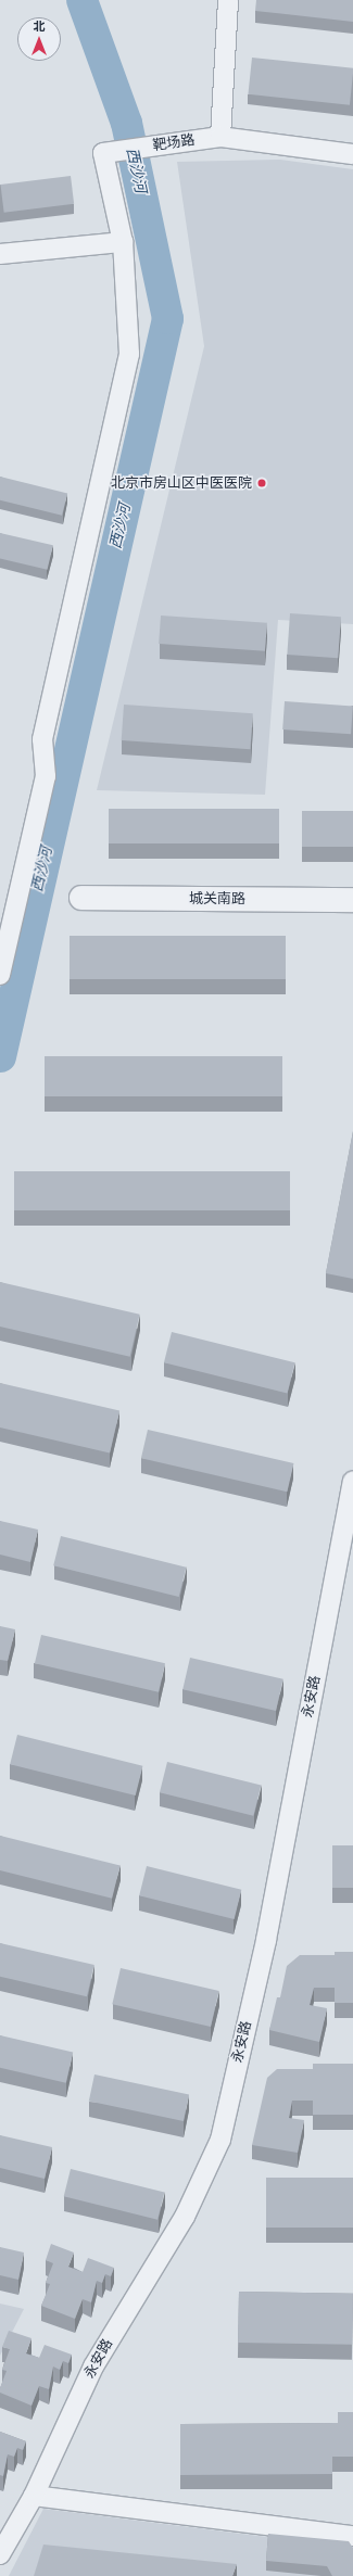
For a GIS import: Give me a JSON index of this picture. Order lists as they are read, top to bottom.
{
  "streets": {
    "street": ["靶场路", "城关南路", "永安路"]
  },
  "water": ["西沙河"],
  "places": ["北京市房山区中医医院"],
  "north": "top"
}
